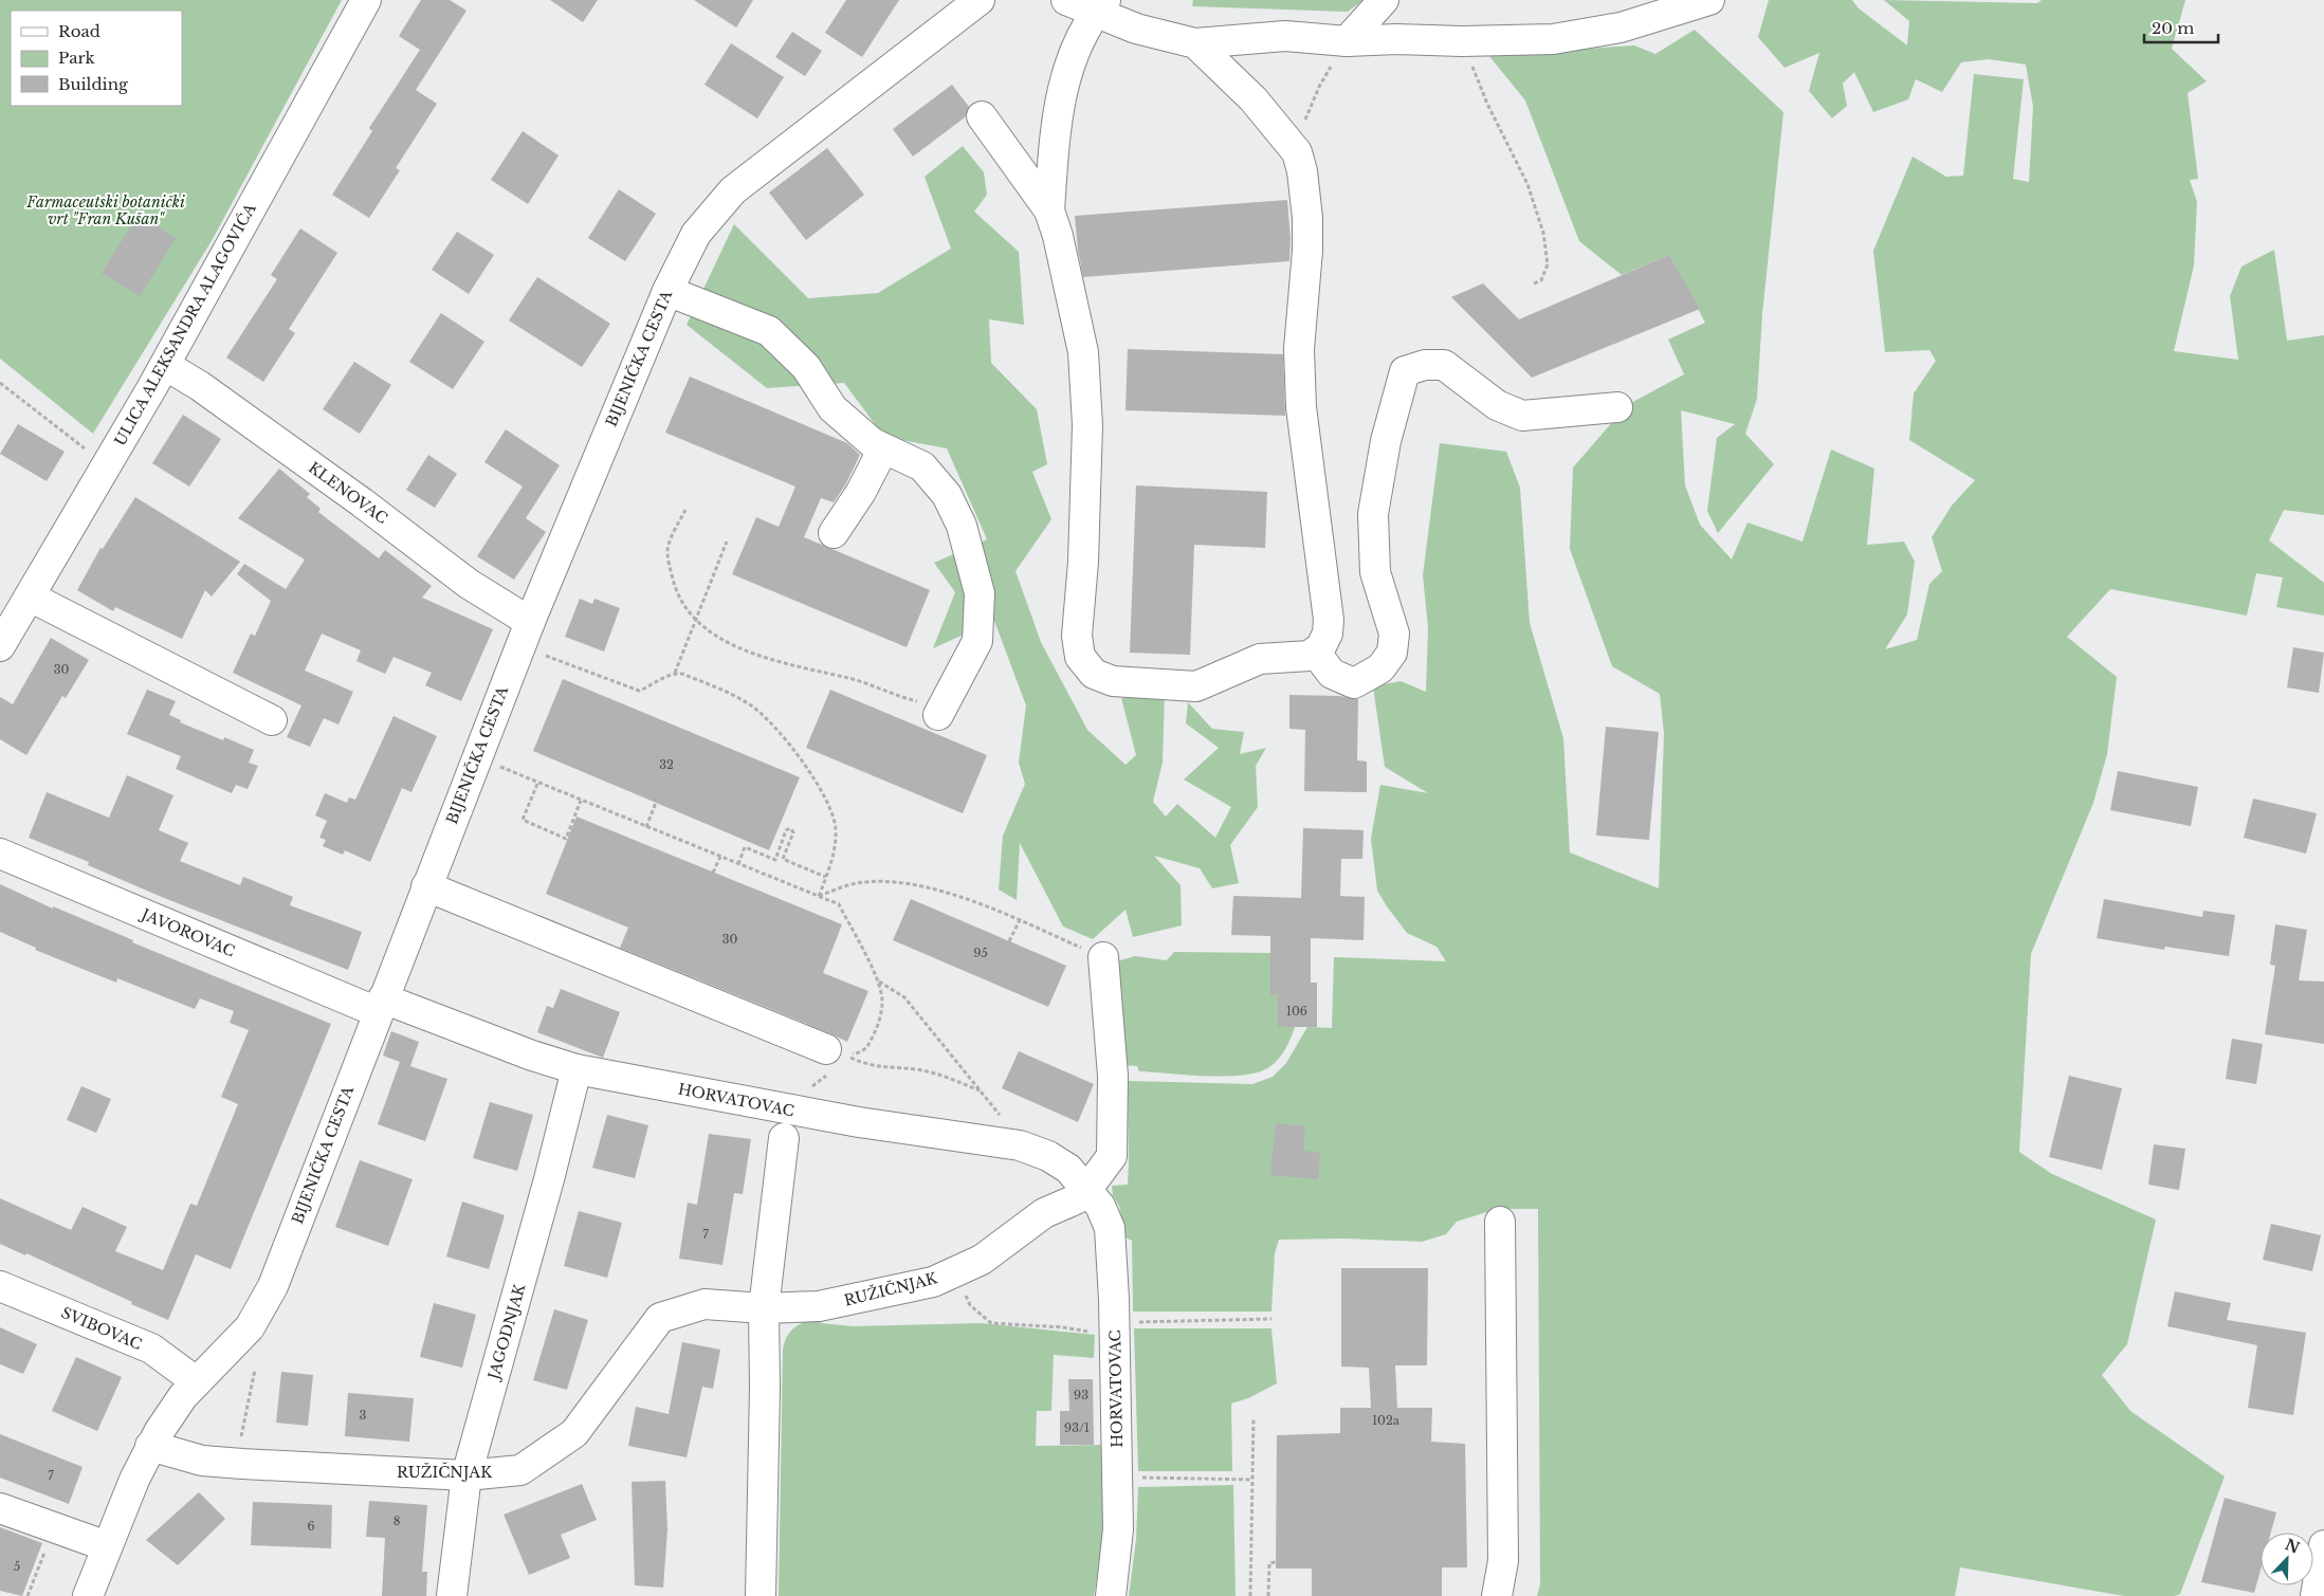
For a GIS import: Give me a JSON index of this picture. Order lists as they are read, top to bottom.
{
  "streets": {
    "street": [
      "ULICA ALEKSANDRA ALAGOVIĆA",
      "BIJENIČKA CESTA",
      "KLENOVAC",
      "JAVOROVAC",
      "HORVATOVAC",
      "RUŽIČNJAK",
      "SVIBOVAC",
      "JAGODNJAK"
    ]
  },
  "crossings": [
    ["ULICA ALEKSANDRA ALAGOVIĆA", "KLENOVAC"],
    ["BIJENIČKA CESTA", "KLENOVAC"],
    ["BIJENIČKA CESTA", "JAVOROVAC"],
    ["BIJENIČKA CESTA", "HORVATOVAC"],
    ["BIJENIČKA CESTA", "RUŽIČNJAK"],
    ["BIJENIČKA CESTA", "SVIBOVAC"],
    ["JAVOROVAC", "HORVATOVAC"],
    ["HORVATOVAC", "RUŽIČNJAK"],
    ["HORVATOVAC", "JAGODNJAK"],
    ["RUŽIČNJAK", "JAGODNJAK"]
  ],
  "parks": ["Farmaceutski botanički vrt \"Fran Kušan\""],
  "house_numbers": [
    "30",
    "32",
    "30",
    "95",
    "106",
    "7",
    "93",
    "3",
    "102a",
    "93/1",
    "7",
    "8",
    "6",
    "5"
  ],
  "legend": ["Road", "Park", "Building"],
  "scale_bar": "20 m",
  "north": "top right"
}
